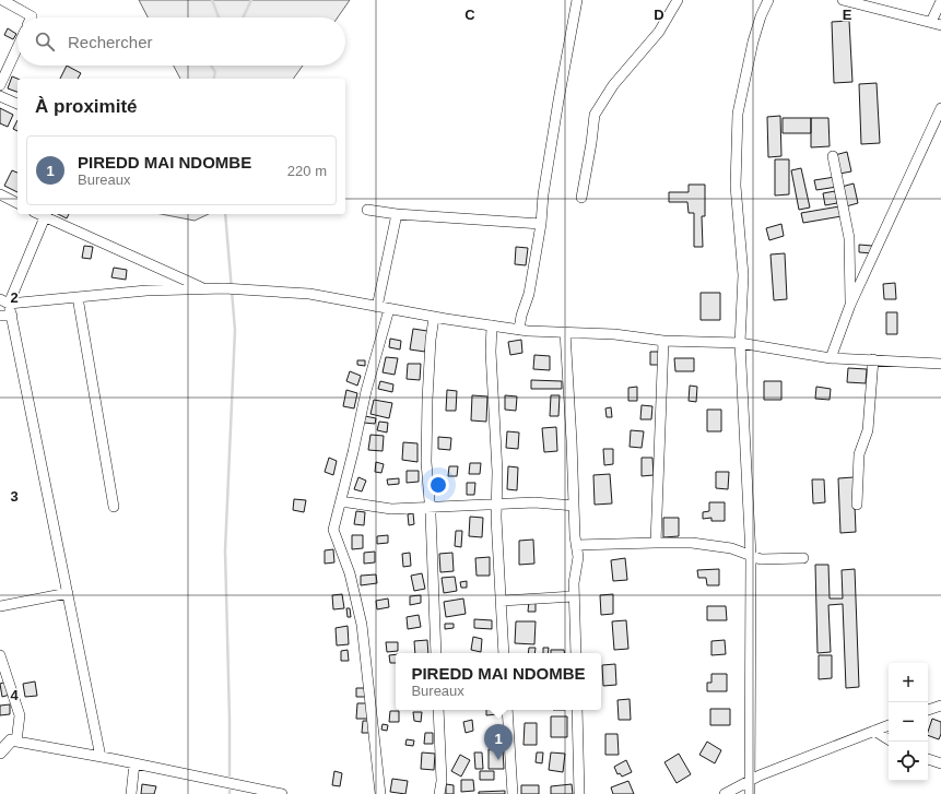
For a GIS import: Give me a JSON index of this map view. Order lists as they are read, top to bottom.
{
  "page": {
    "search": "Rechercher",
    "heading": "À proximité",
    "list": [
      {
        "mark": "1",
        "name": "PIREDD MAI NDOMBE",
        "note": "Bureaux",
        "value": "220 m"
      }
    ],
    "popup": ["PIREDD MAI NDOMBE", "Bureaux"],
    "map_buttons": ["+", "−"],
    "pins": "1"
  },
  "grid": {
    "columns": ["C", "D", "E"],
    "rows": ["2", "3", "4"]
  }
}
